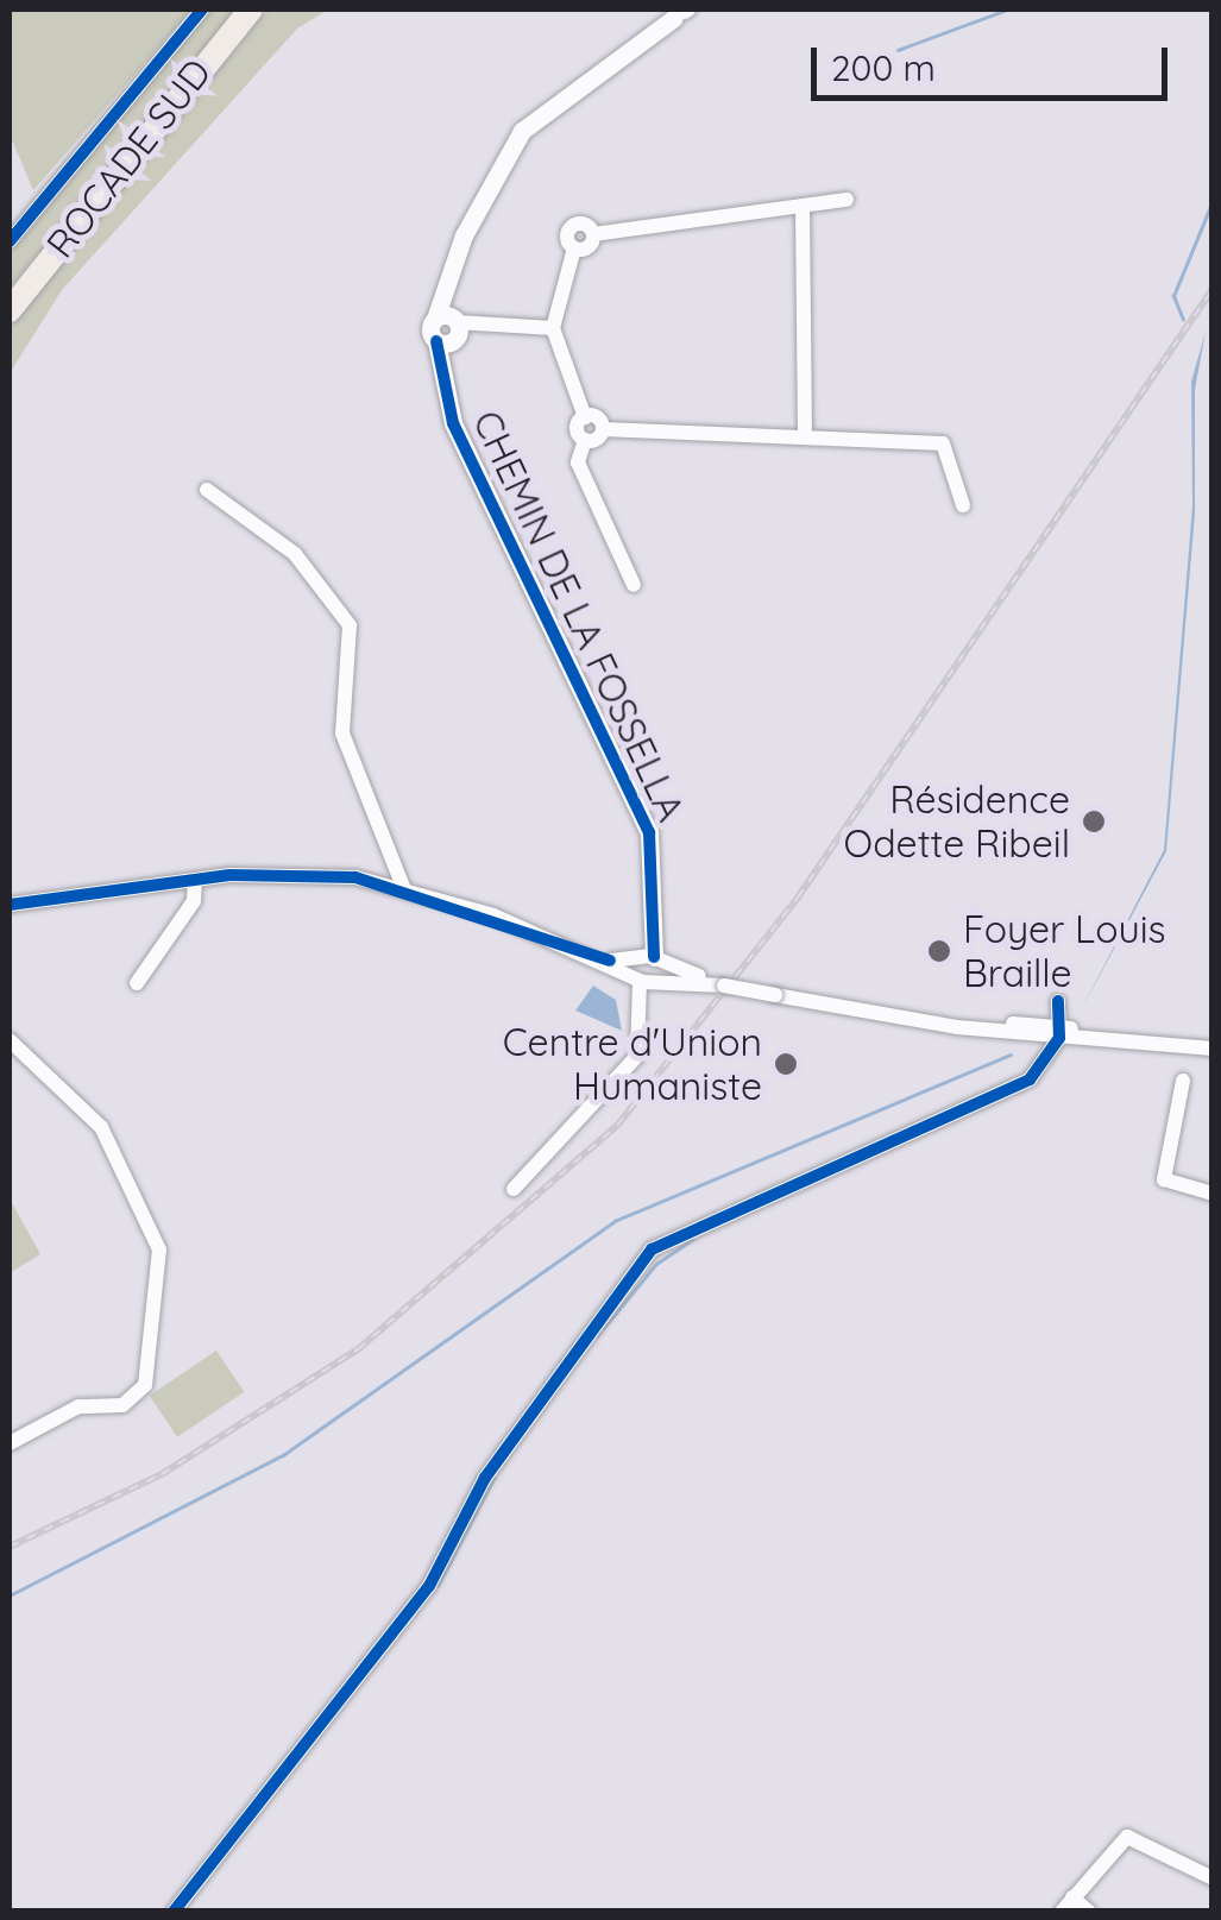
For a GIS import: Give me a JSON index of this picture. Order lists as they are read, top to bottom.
{
  "streets": {
    "main road": ["ROCADE SUD"],
    "street": ["CHEMIN DE LA FOSSELLA"]
  },
  "places": ["Résidence Odette Ribeil", "Foyer Louis Braille", "Centre d'Union Humaniste"],
  "scale_bar": "200 m"
}
